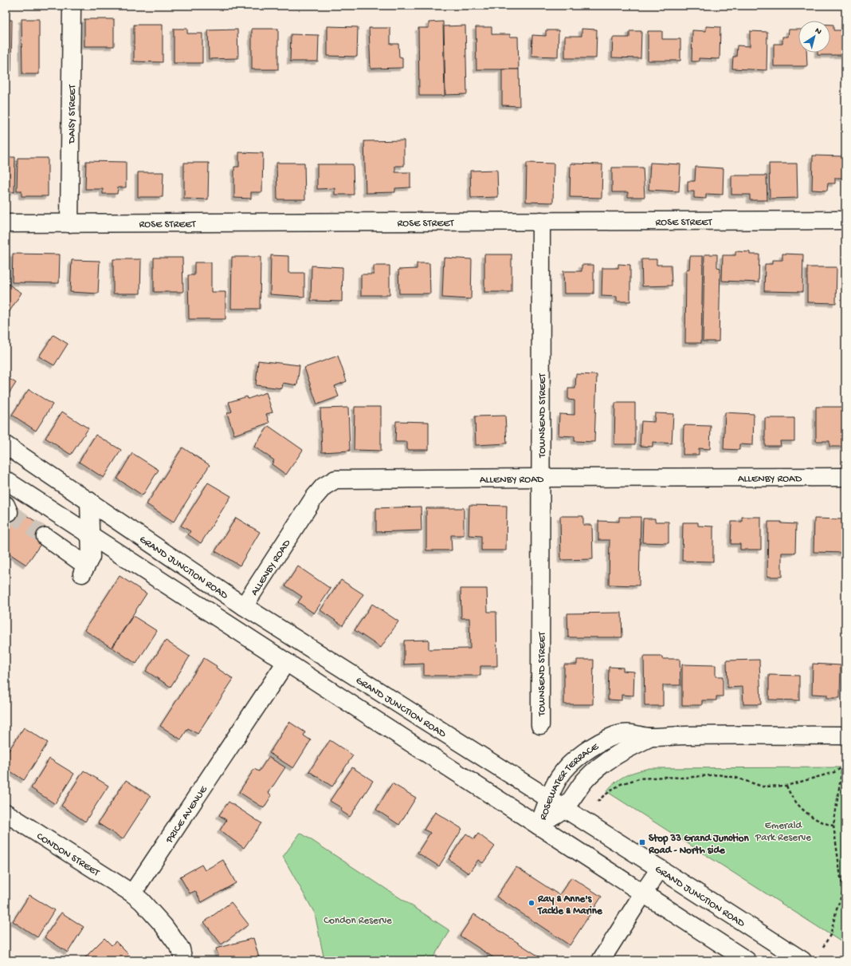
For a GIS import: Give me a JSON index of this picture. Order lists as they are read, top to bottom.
{
  "streets": {
    "main road": [
      "DAISY STREET",
      "ROSE STREET",
      "TOWNSEND STREET",
      "ALLENBY ROAD",
      "GRAND JUNCTION ROAD",
      "ROSEWATER TERRACE",
      "PRICE AVENUE",
      "CONDON STREET"
    ]
  },
  "crossings": [
    ["DAISY STREET", "ROSE STREET"],
    ["ROSE STREET", "TOWNSEND STREET"],
    ["TOWNSEND STREET", "ALLENBY ROAD"],
    ["ALLENBY ROAD", "GRAND JUNCTION ROAD"],
    ["GRAND JUNCTION ROAD", "ROSEWATER TERRACE"],
    ["GRAND JUNCTION ROAD", "PRICE AVENUE"],
    ["PRICE AVENUE", "CONDON STREET"]
  ],
  "parks": ["Emerald Park Reserve", "Condon Reserve"],
  "places": {
    "transit": ["Stop 33 Grand Junction Road - North side"],
    "other": ["Ray & Anne's Tackle & Marine"]
  },
  "north": "top right"
}
